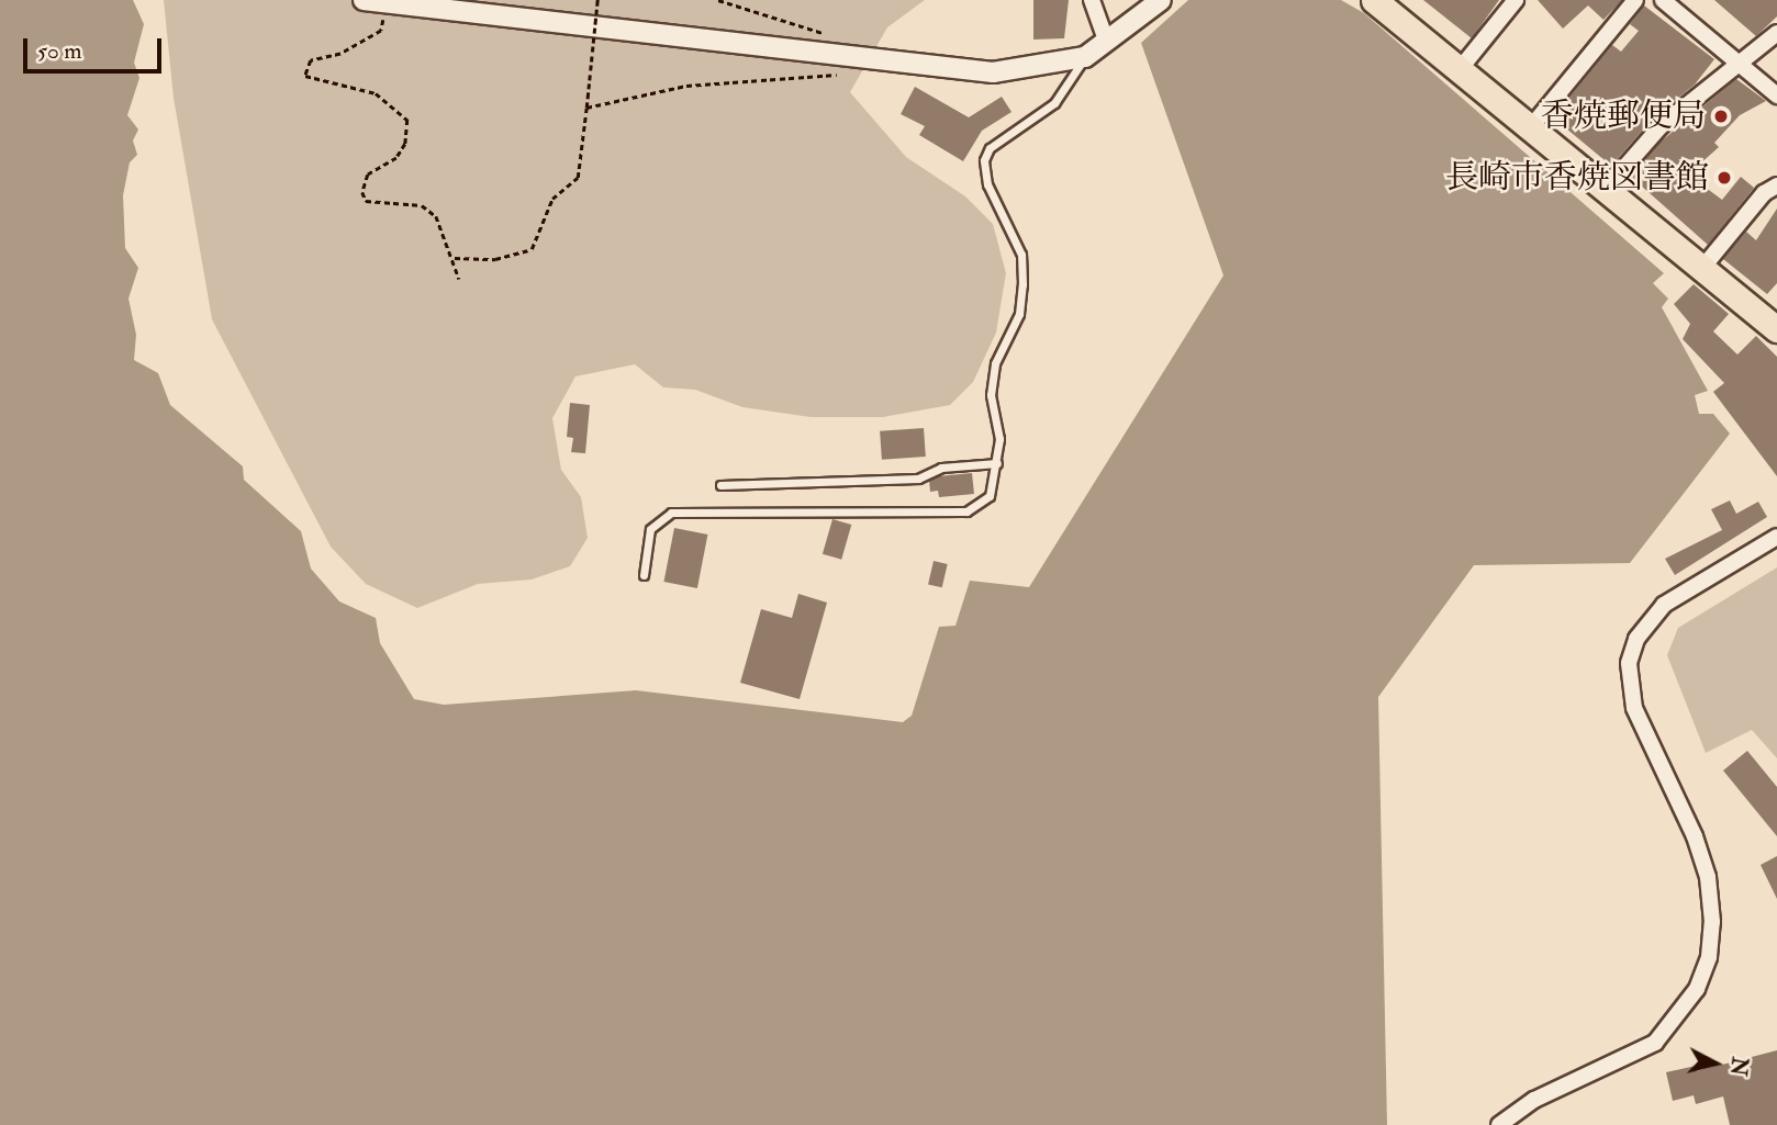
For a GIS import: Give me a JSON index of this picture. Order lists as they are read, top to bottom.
{
  "places": ["香焼郵便局", "長崎市香焼図書館"],
  "scale_bar": "50 m",
  "north": "right"
}
